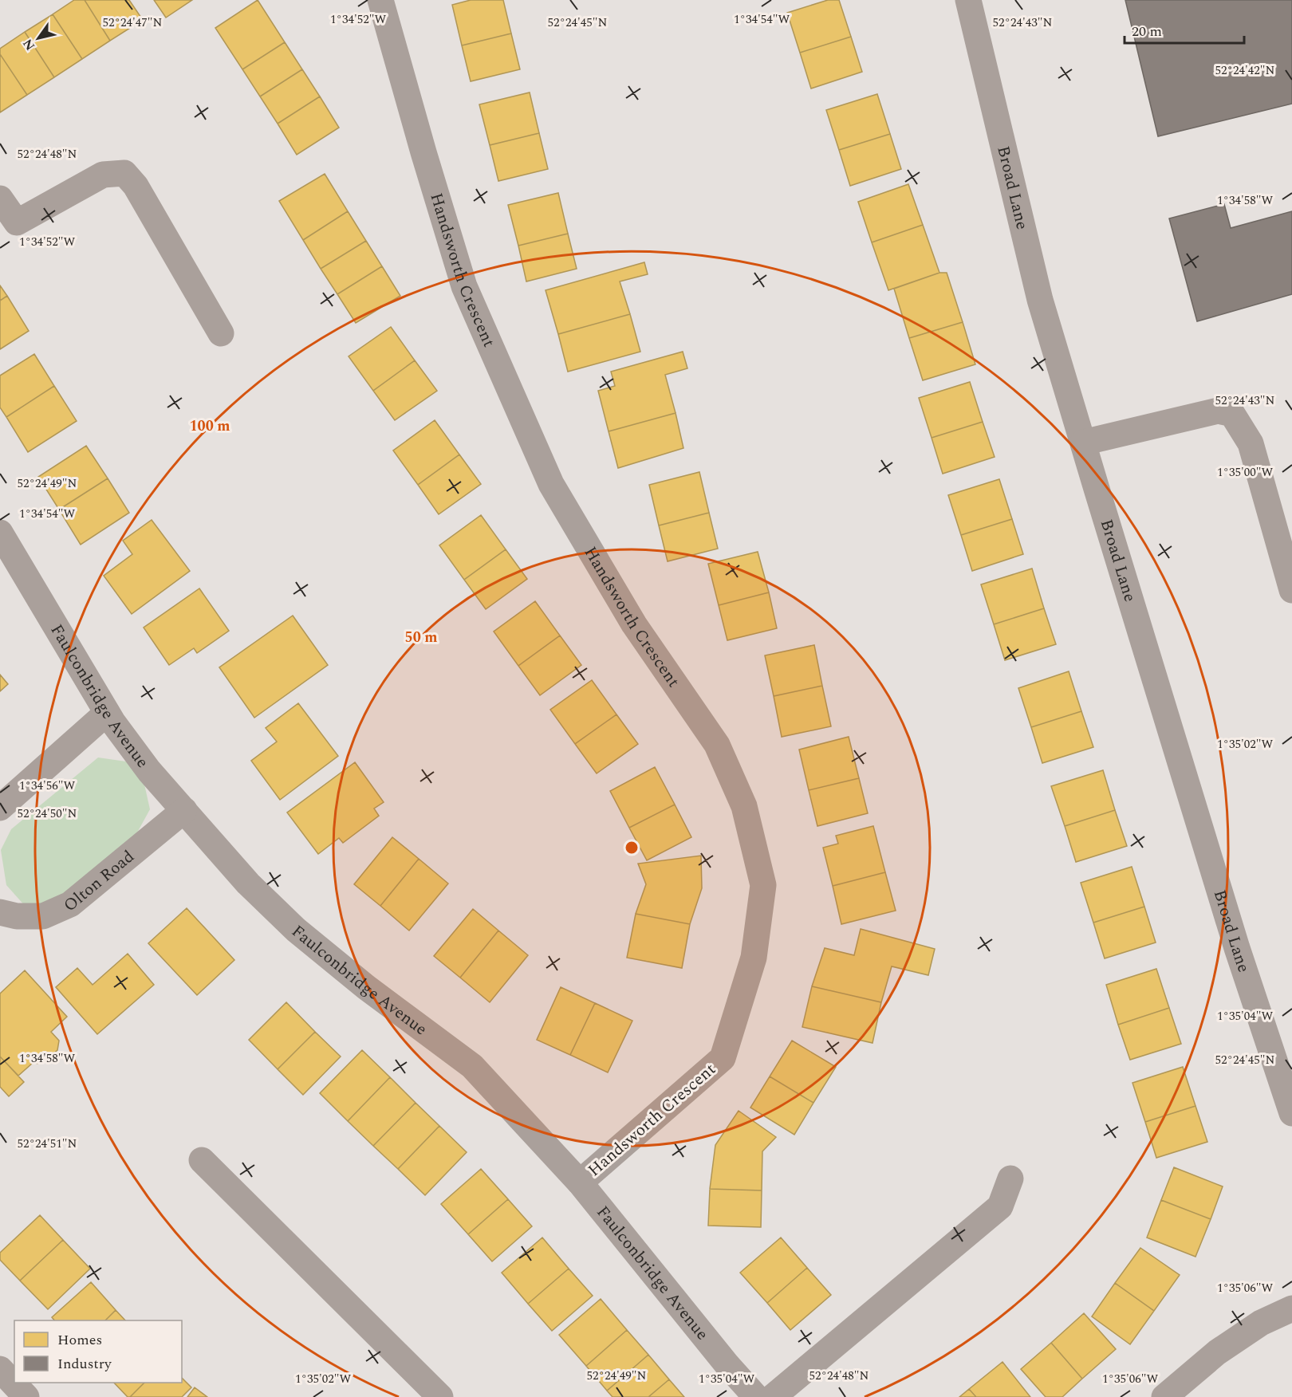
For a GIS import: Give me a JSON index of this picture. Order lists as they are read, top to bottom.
{
  "streets": {
    "street": [
      "Broad Lane",
      "Handsworth Crescent",
      "Faulconbridge Avenue",
      "Olton Road"
    ]
  },
  "crossings": [
    ["Handsworth Crescent", "Faulconbridge Avenue"],
    ["Faulconbridge Avenue", "Olton Road"]
  ],
  "legend": ["Homes", "Industry"],
  "scale_bar": "20 m",
  "north": "bottom left",
  "coordinates": [
    "1°34'52\"W",
    "1°34'54\"W",
    "52°24'47\"N",
    "52°24'45\"N",
    "52°24'43\"N",
    "52°24'42\"N",
    "52°24'48\"N",
    "1°34'58\"W",
    "1°35'00\"W",
    "52°24'49\"N",
    "1°35'02\"W",
    "1°34'56\"W",
    "52°24'50\"N",
    "1°35'04\"W",
    "52°24'51\"N",
    "1°35'06\"W"
  ],
  "rings": ["100 m", "50 m"]
}
